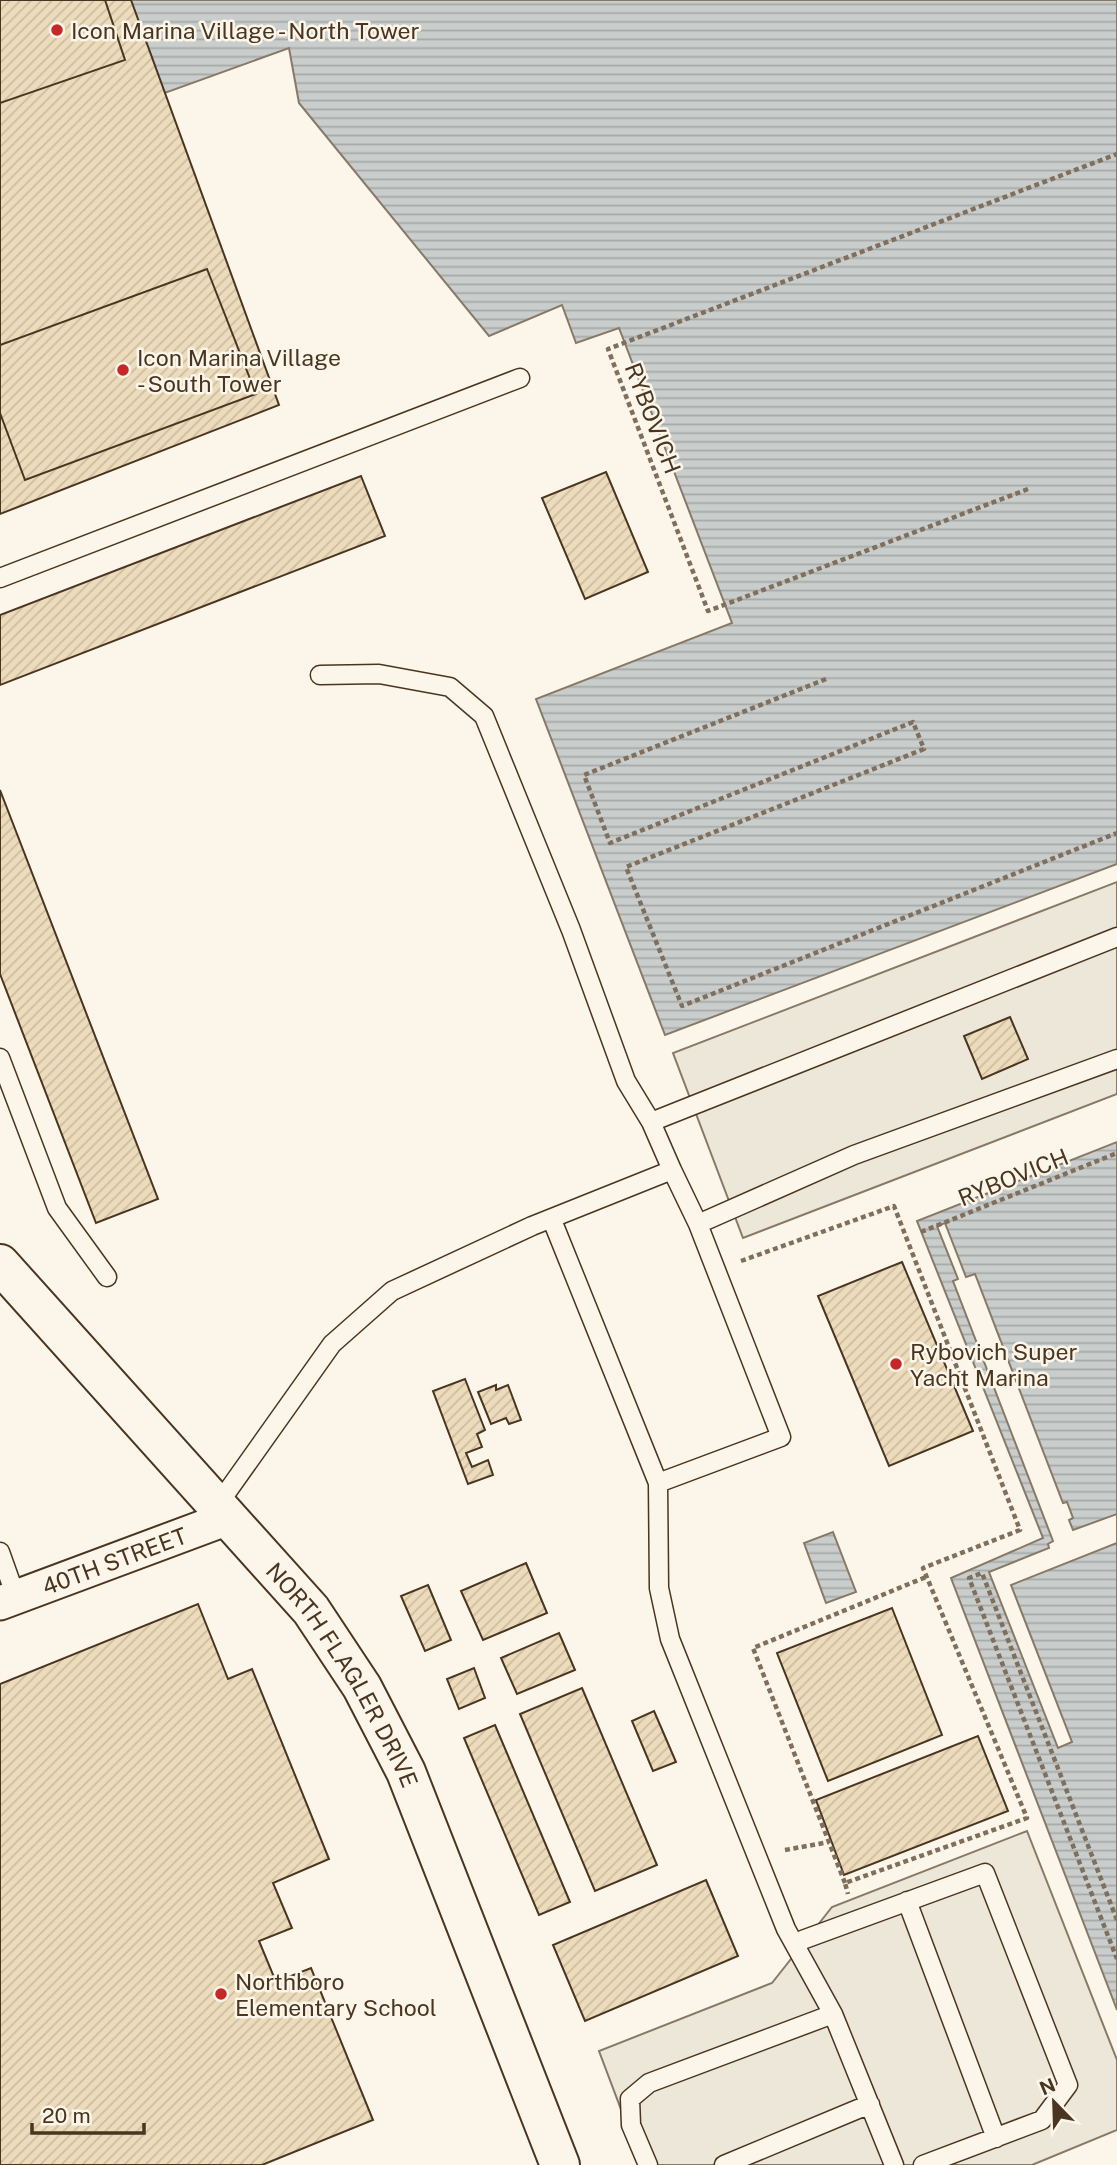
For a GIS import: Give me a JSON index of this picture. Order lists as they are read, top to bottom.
{
  "streets": {
    "street": ["40TH STREET", "NORTH FLAGLER DRIVE"],
    "path": ["RYBOVICH"]
  },
  "crossings": [
    ["40TH STREET", "NORTH FLAGLER DRIVE"]
  ],
  "places": [
    "Icon Marina Village - North Tower",
    "Icon Marina Village - South Tower",
    "Rybovich Super Yacht Marina",
    "Northboro Elementary School"
  ],
  "scale_bar": "20 m",
  "north": "top left"
}
